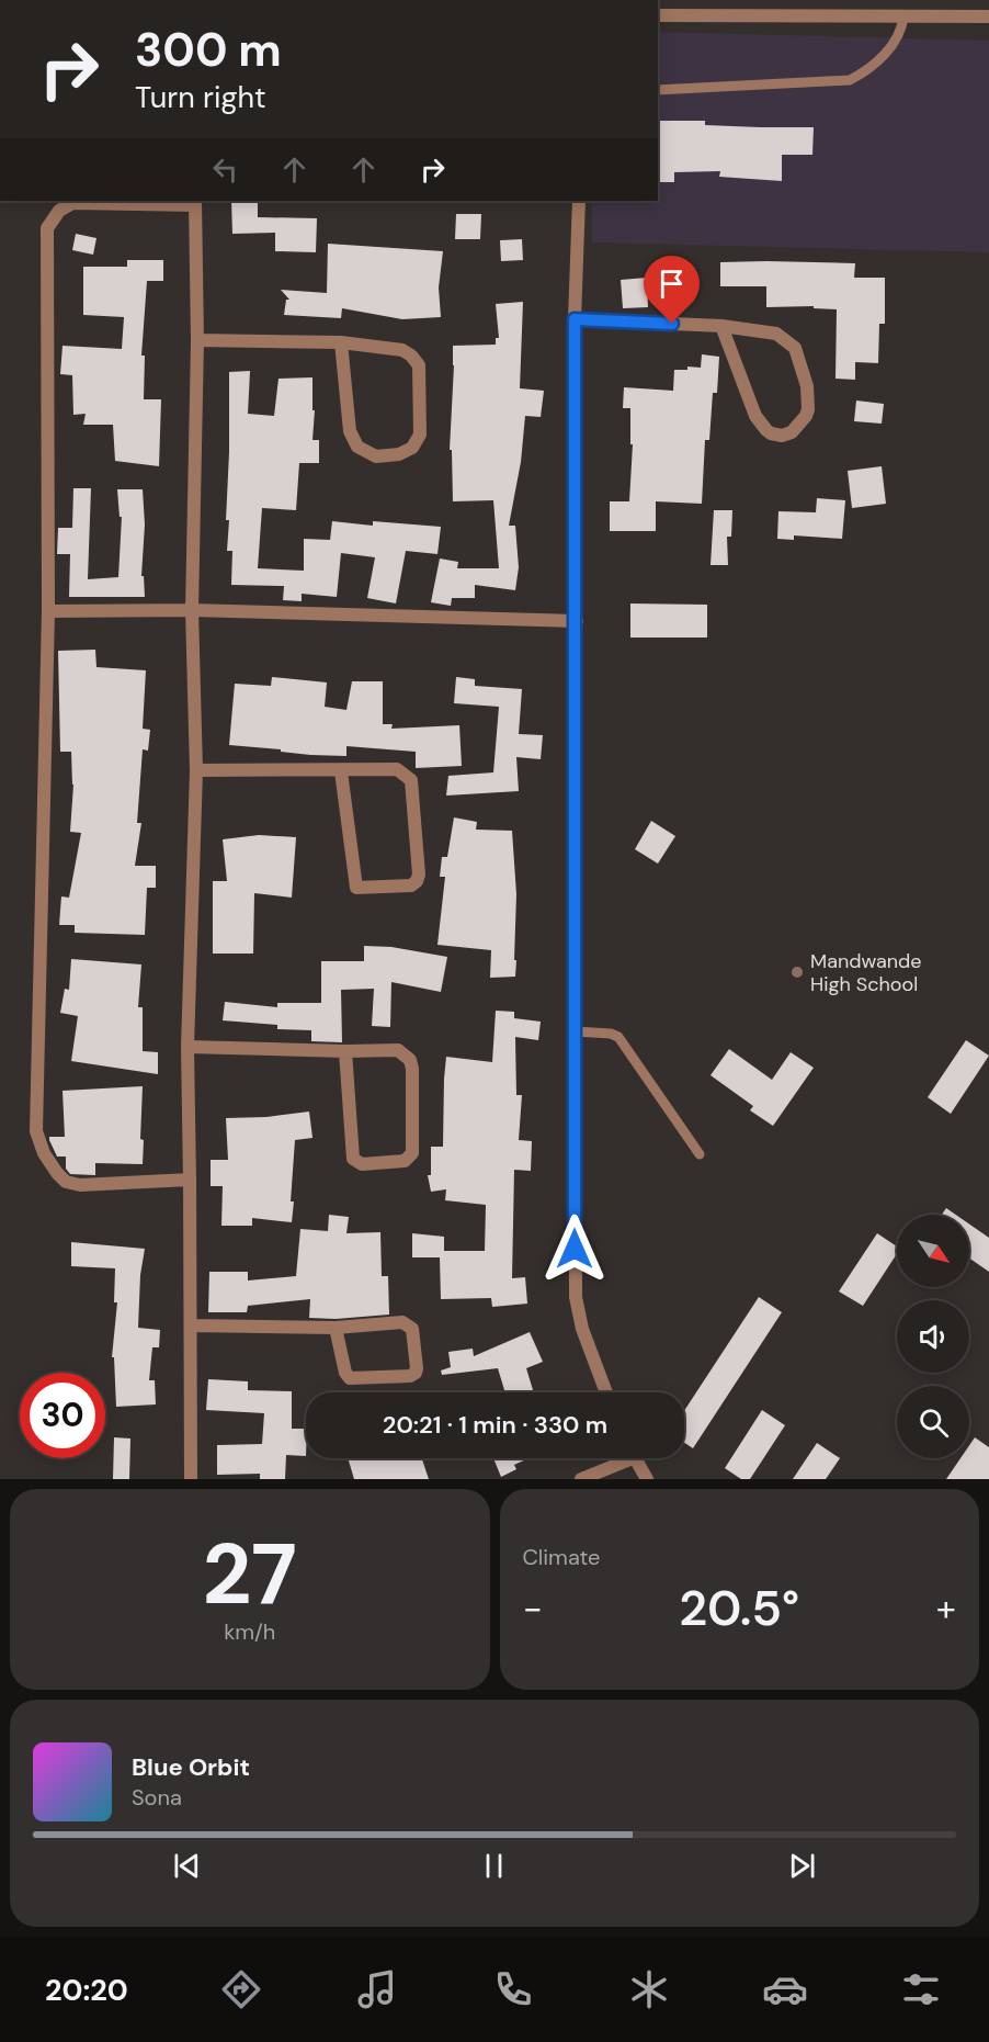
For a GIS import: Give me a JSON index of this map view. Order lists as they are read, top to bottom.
{
  "places": ["Mandwande High School"],
  "north": "bottom right",
  "page": {
    "turn": ["300 m", "Turn right"],
    "limit": "30",
    "trip": "20:21 · 1 min · 330 m",
    "tile": [
      ["27", "km/h"],
      "Climate"
    ],
    "heat": ["−", "20.5°", "+"],
    "song": ["Blue Orbit", "Sona"],
    "tabs": "20:20"
  }
}
